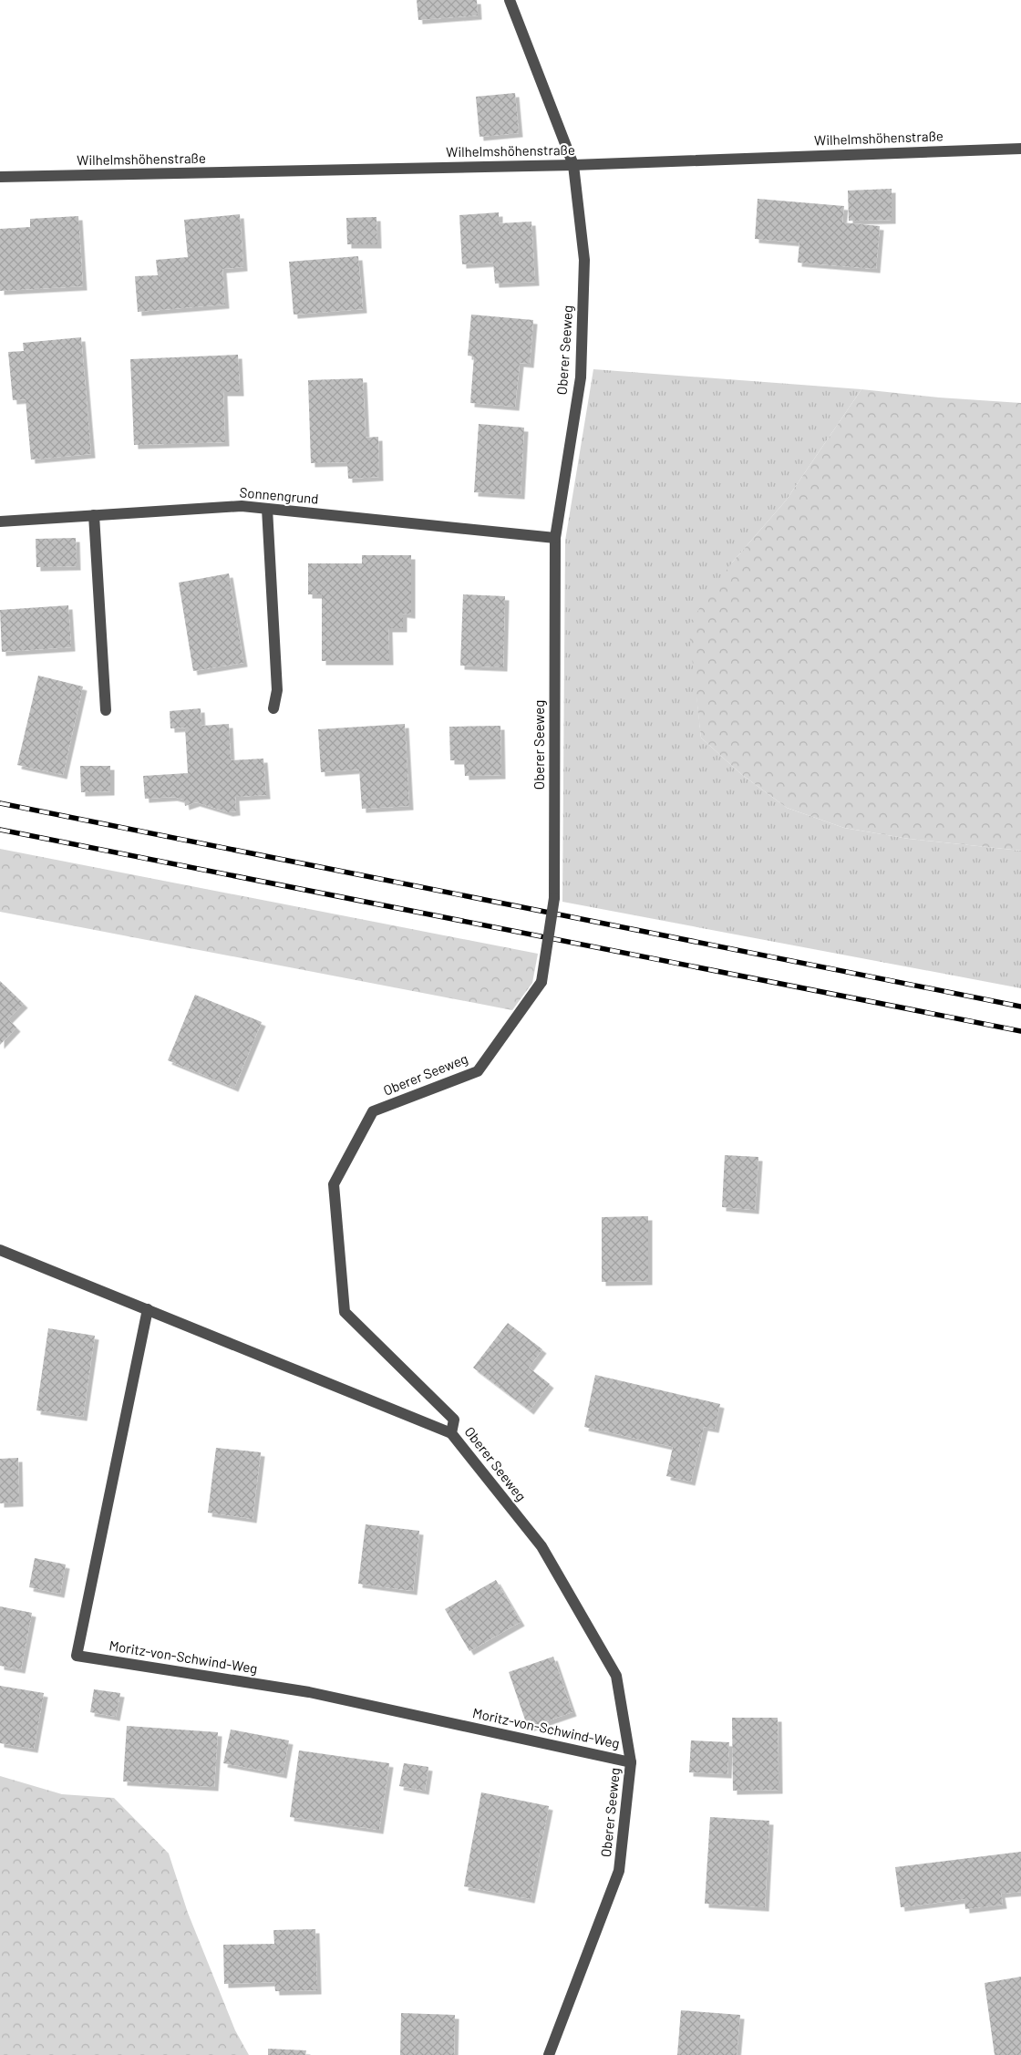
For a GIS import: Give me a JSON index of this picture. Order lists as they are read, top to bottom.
{
  "streets": {
    "street": [
      "Wilhelmshöhenstraße",
      "Oberer Seeweg",
      "Sonnengrund",
      "Moritz-von-Schwind-Weg"
    ]
  },
  "crossings": [
    ["Wilhelmshöhenstraße", "Oberer Seeweg"],
    ["Oberer Seeweg", "Sonnengrund"],
    ["Oberer Seeweg", "Moritz-von-Schwind-Weg"]
  ]
}
